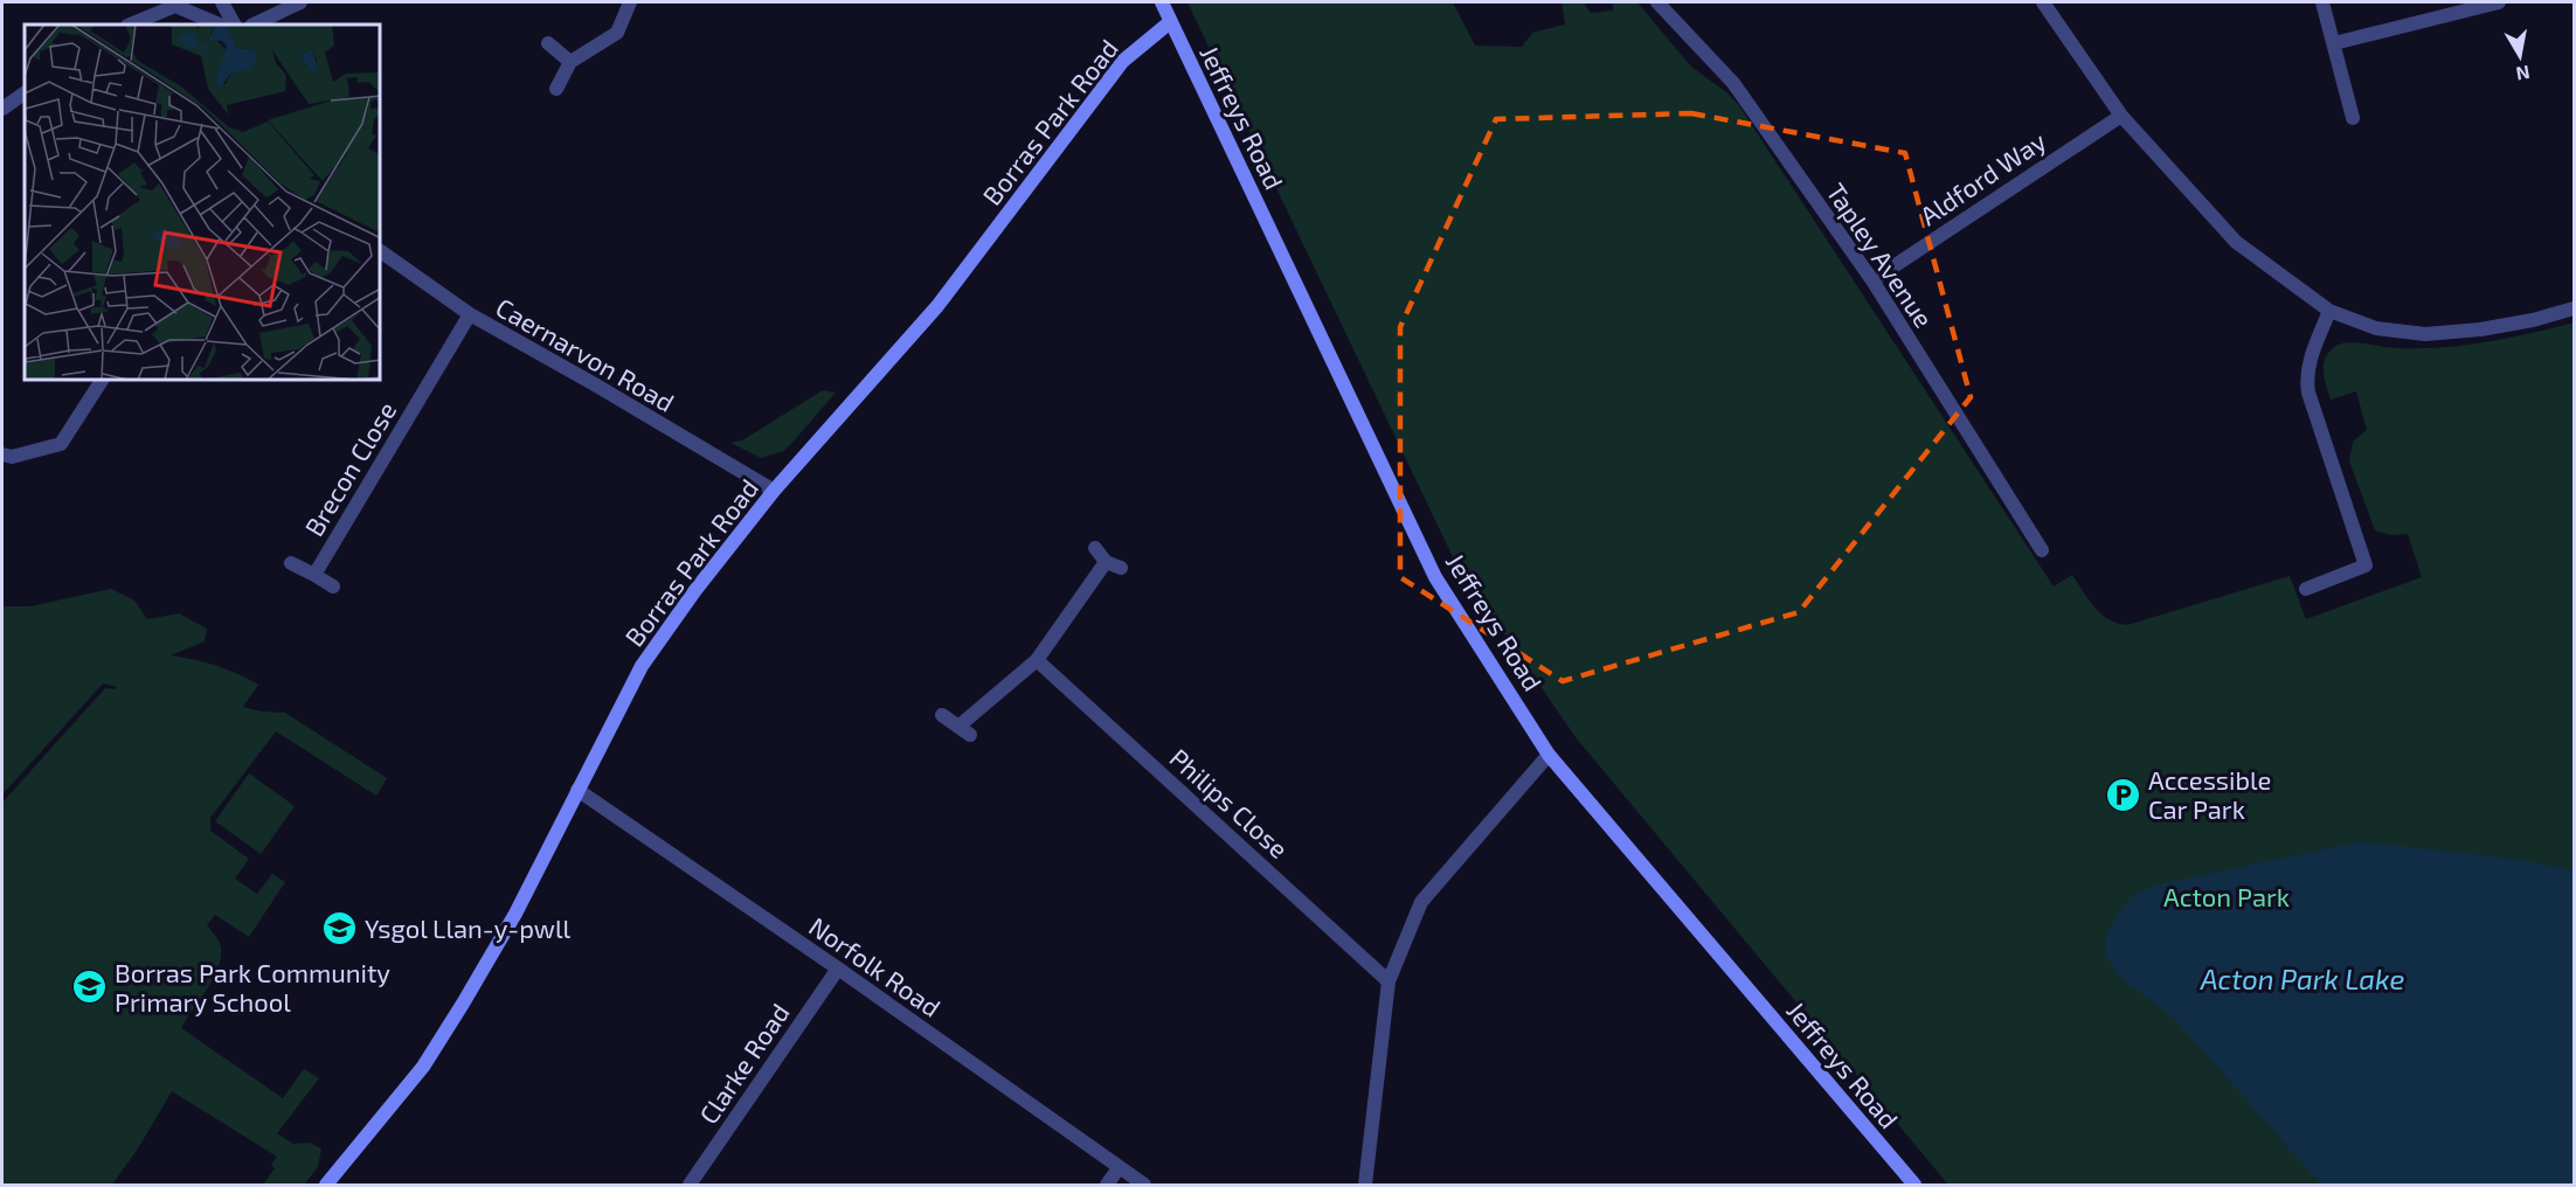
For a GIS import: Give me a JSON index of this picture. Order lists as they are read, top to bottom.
{
  "streets": {
    "street": [
      "Jeffreys Road",
      "Borras Park Road",
      "Aldford Way",
      "Tapley Avenue",
      "Caernarvon Road",
      "Brecon Close",
      "Philips Close",
      "Norfolk Road",
      "Clarke Road"
    ]
  },
  "crossings": [
    ["Jeffreys Road", "Borras Park Road"],
    ["Borras Park Road", "Caernarvon Road"],
    ["Borras Park Road", "Norfolk Road"],
    ["Aldford Way", "Tapley Avenue"],
    ["Caernarvon Road", "Brecon Close"],
    ["Norfolk Road", "Clarke Road"]
  ],
  "water": ["Acton Park Lake"],
  "parks": ["Acton Park"],
  "places": {
    "parking": ["Accessible Car Park"],
    "school or university": ["Ysgol Llan-y-pwll", "Borras Park Community Primary School"]
  },
  "north": "bottom"
}
